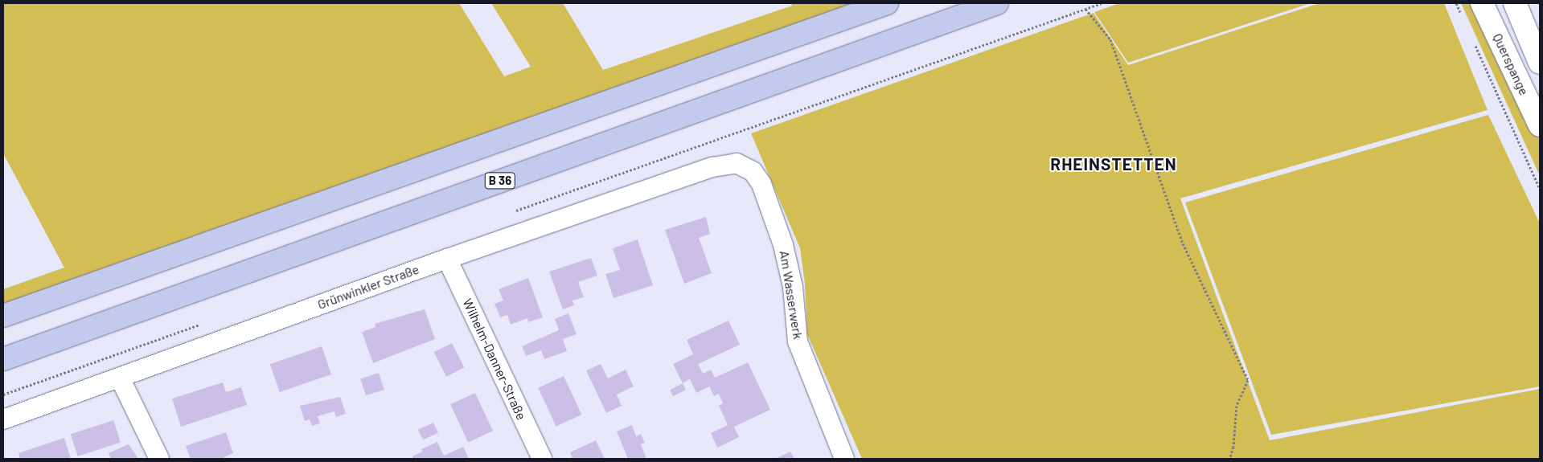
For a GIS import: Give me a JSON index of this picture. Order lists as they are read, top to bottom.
{
  "streets": {
    "main road": ["Querspange", "B 36"],
    "street": ["Grünwinkler Straße", "Am Wasserwerk", "Wilhelm-Danner-Straße"]
  },
  "crossings": [
    ["Grünwinkler Straße", "Am Wasserwerk"],
    ["Grünwinkler Straße", "Wilhelm-Danner-Straße"]
  ],
  "districts": ["RHEINSTETTEN"]
}
